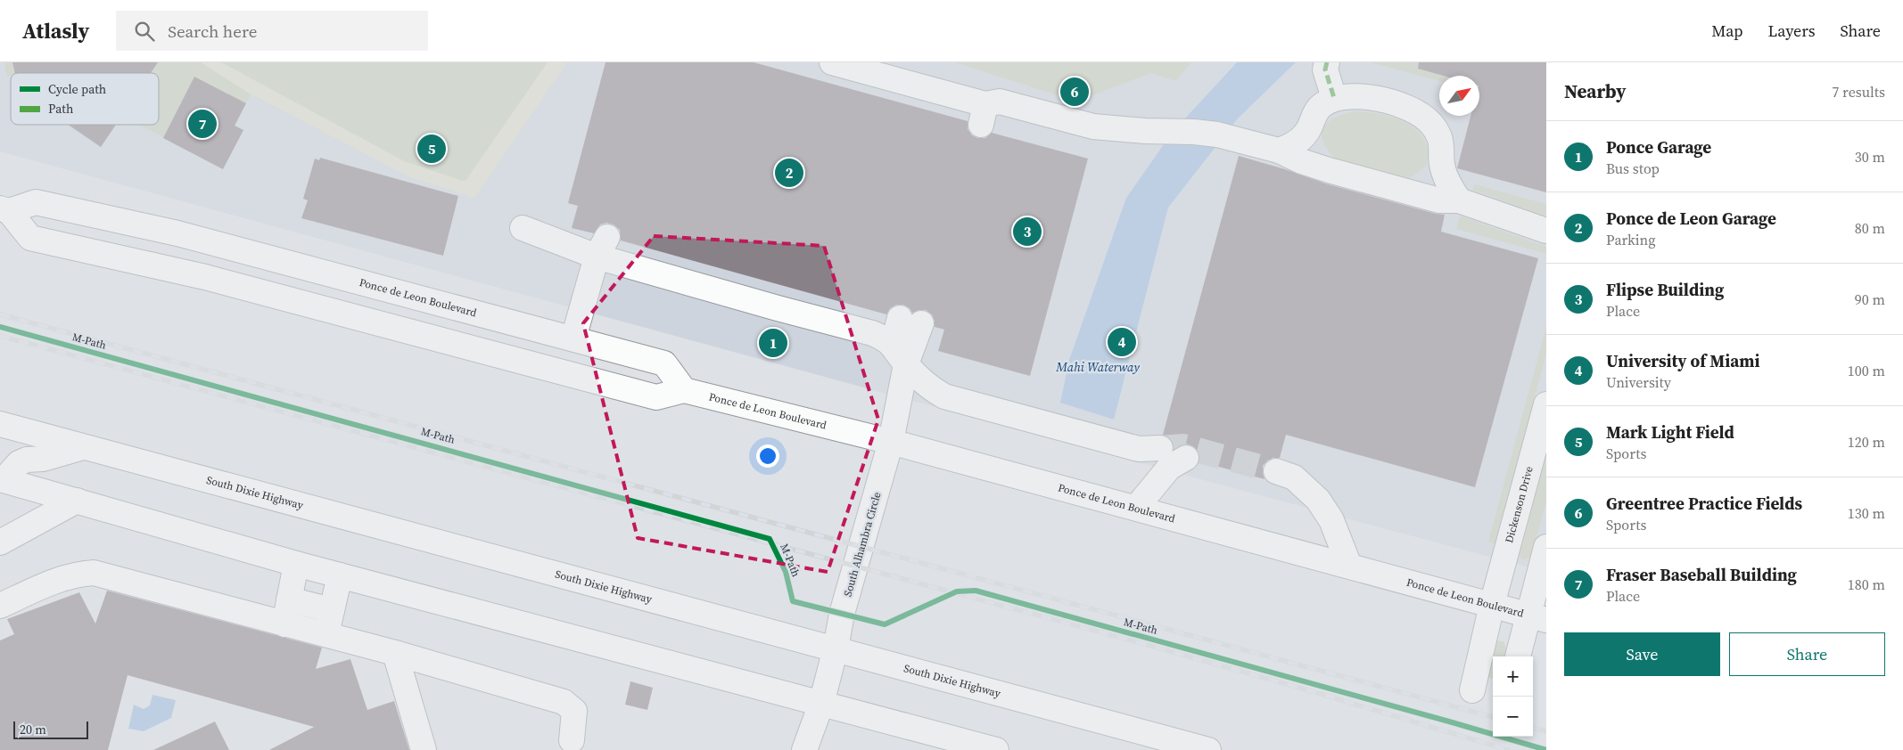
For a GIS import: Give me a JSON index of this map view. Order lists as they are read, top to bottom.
{
  "streets": {
    "main road": [
      "Ponce de Leon Boulevard",
      "South Dixie Highway",
      "Dickenson Drive",
      "South Alhambra Circle"
    ],
    "cycle path": ["M-Path"]
  },
  "crossings": [
    ["Ponce de Leon Boulevard", "Dickenson Drive"],
    ["Ponce de Leon Boulevard", "South Alhambra Circle"],
    ["South Dixie Highway", "South Alhambra Circle"]
  ],
  "water": ["Mahi Waterway"],
  "legend": ["Cycle path", "Path"],
  "scale_bar": "20 m",
  "north": "top right",
  "page": {
    "header": "Atlasly",
    "search": "Search here",
    "nav": ["Map", "Layers", "Share"],
    "heading": ["Nearby", "7 results"],
    "pins": [
      "6",
      "7",
      "5",
      "2",
      "3",
      "4",
      "1"
    ],
    "list": [
      {
        "mark": "1",
        "name": "Ponce Garage",
        "note": "Bus stop",
        "value": "30 m"
      },
      {
        "mark": "2",
        "name": "Ponce de Leon Garage",
        "note": "Parking",
        "value": "80 m"
      },
      {
        "mark": "3",
        "name": "Flipse Building",
        "note": "Place",
        "value": "90 m"
      },
      {
        "mark": "4",
        "name": "University of Miami",
        "note": "University",
        "value": "100 m"
      },
      {
        "mark": "5",
        "name": "Mark Light Field",
        "note": "Sports",
        "value": "120 m"
      },
      {
        "mark": "6",
        "name": "Greentree Practice Fields",
        "note": "Sports",
        "value": "130 m"
      },
      {
        "mark": "7",
        "name": "Fraser Baseball Building",
        "note": "Place",
        "value": "180 m"
      }
    ],
    "buttons": ["Save", "Share"],
    "map_buttons": ["+", "−"],
    "scale": "20 m"
  }
}
